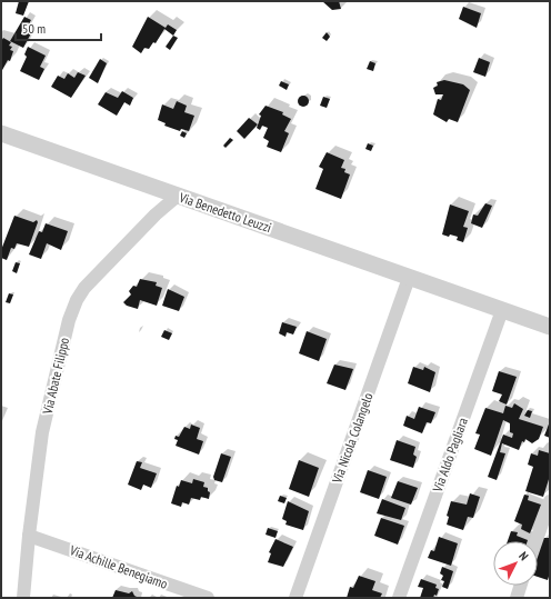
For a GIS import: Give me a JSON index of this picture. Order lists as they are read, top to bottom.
{
  "streets": {
    "street": [
      "Via Benedetto Leuzzi",
      "Via Abate Filippo",
      "Via Nicola Colangelo",
      "Via Aldo Pagliara",
      "Via Achille Benegiamo"
    ]
  },
  "crossings": [
    ["Via Benedetto Leuzzi", "Via Abate Filippo"],
    ["Via Benedetto Leuzzi", "Via Nicola Colangelo"],
    ["Via Benedetto Leuzzi", "Via Aldo Pagliara"],
    ["Via Abate Filippo", "Via Achille Benegiamo"]
  ],
  "scale_bar": "50 m",
  "north": "top right"
}
